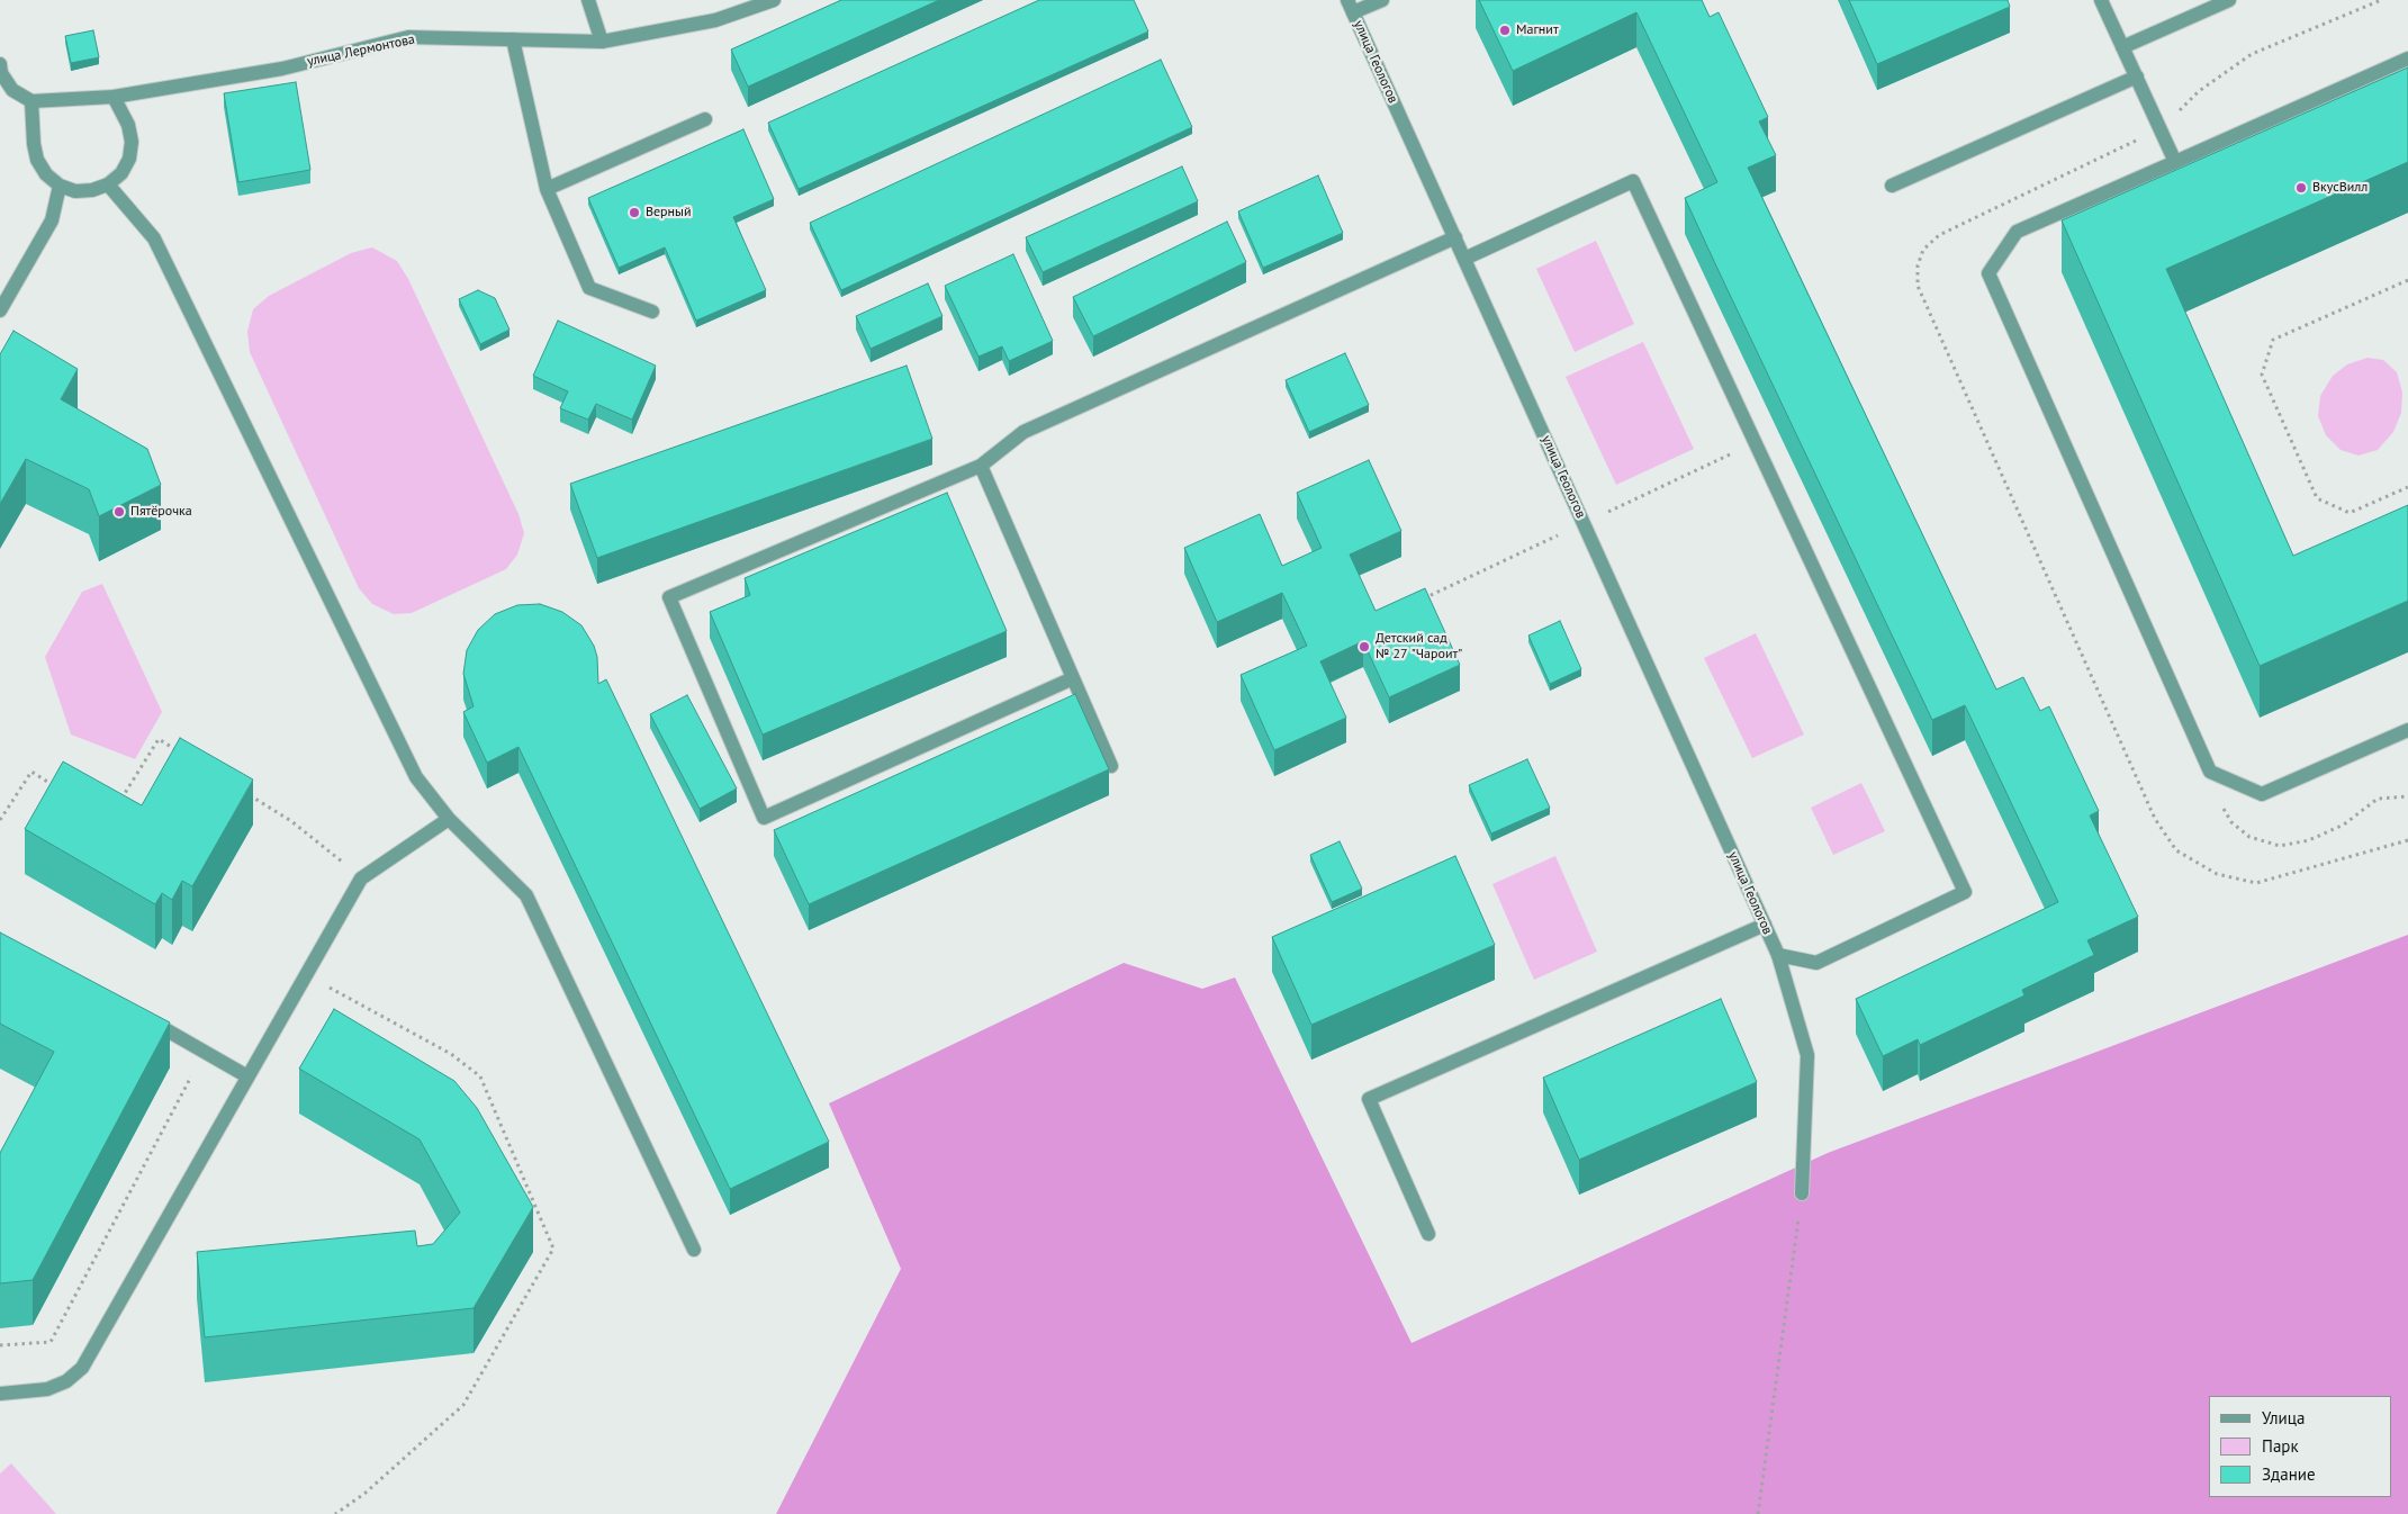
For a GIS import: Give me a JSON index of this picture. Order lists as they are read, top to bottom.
{
  "streets": {
    "street": ["улица Лермонтова", "улица Геологов"]
  },
  "places": [
    "Магнит",
    "ВкусВилл",
    "Верный",
    "Пятёрочка",
    "Детский сад № 27 \"Чароит\""
  ],
  "legend": ["Улица", "Парк", "Здание"]
}
